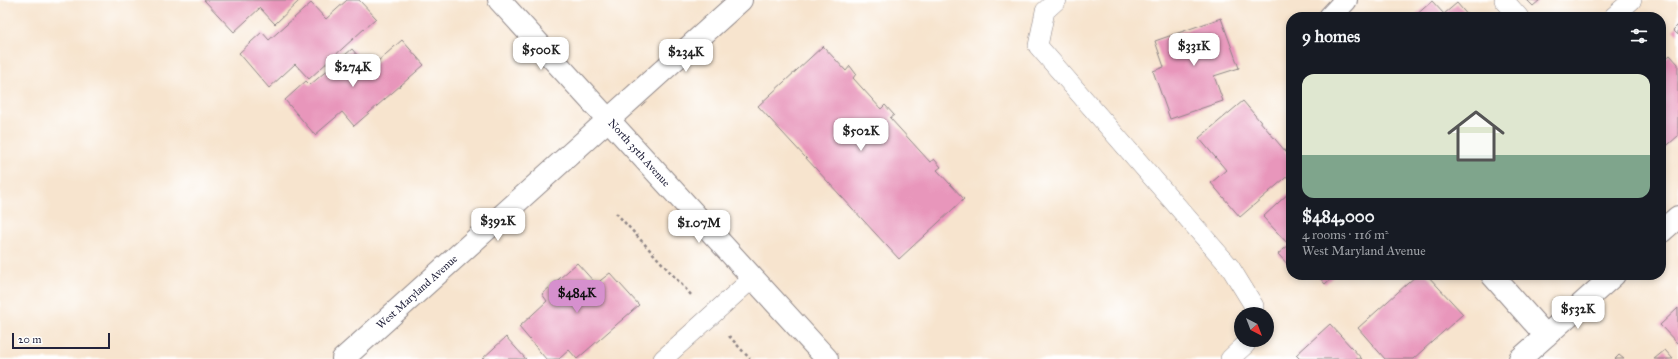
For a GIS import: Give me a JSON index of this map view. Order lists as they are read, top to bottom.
{
  "streets": {
    "street": ["North 35th Avenue", "West Maryland Avenue"]
  },
  "crossings": [
    ["North 35th Avenue", "West Maryland Avenue"]
  ],
  "scale_bar": "20 m",
  "north": "bottom right",
  "page": {
    "heading": "9 homes",
    "price": [
      "$331K",
      "$500K",
      "$234K",
      "$274K",
      "$502K",
      "$392K",
      "$1.07M",
      "$484K",
      "$532K"
    ],
    "list": [
      {
        "name": "$484,000",
        "note": "4 rooms · 116 m² · West Maryland Avenue"
      }
    ],
    "scale": "20 m"
  }
}
